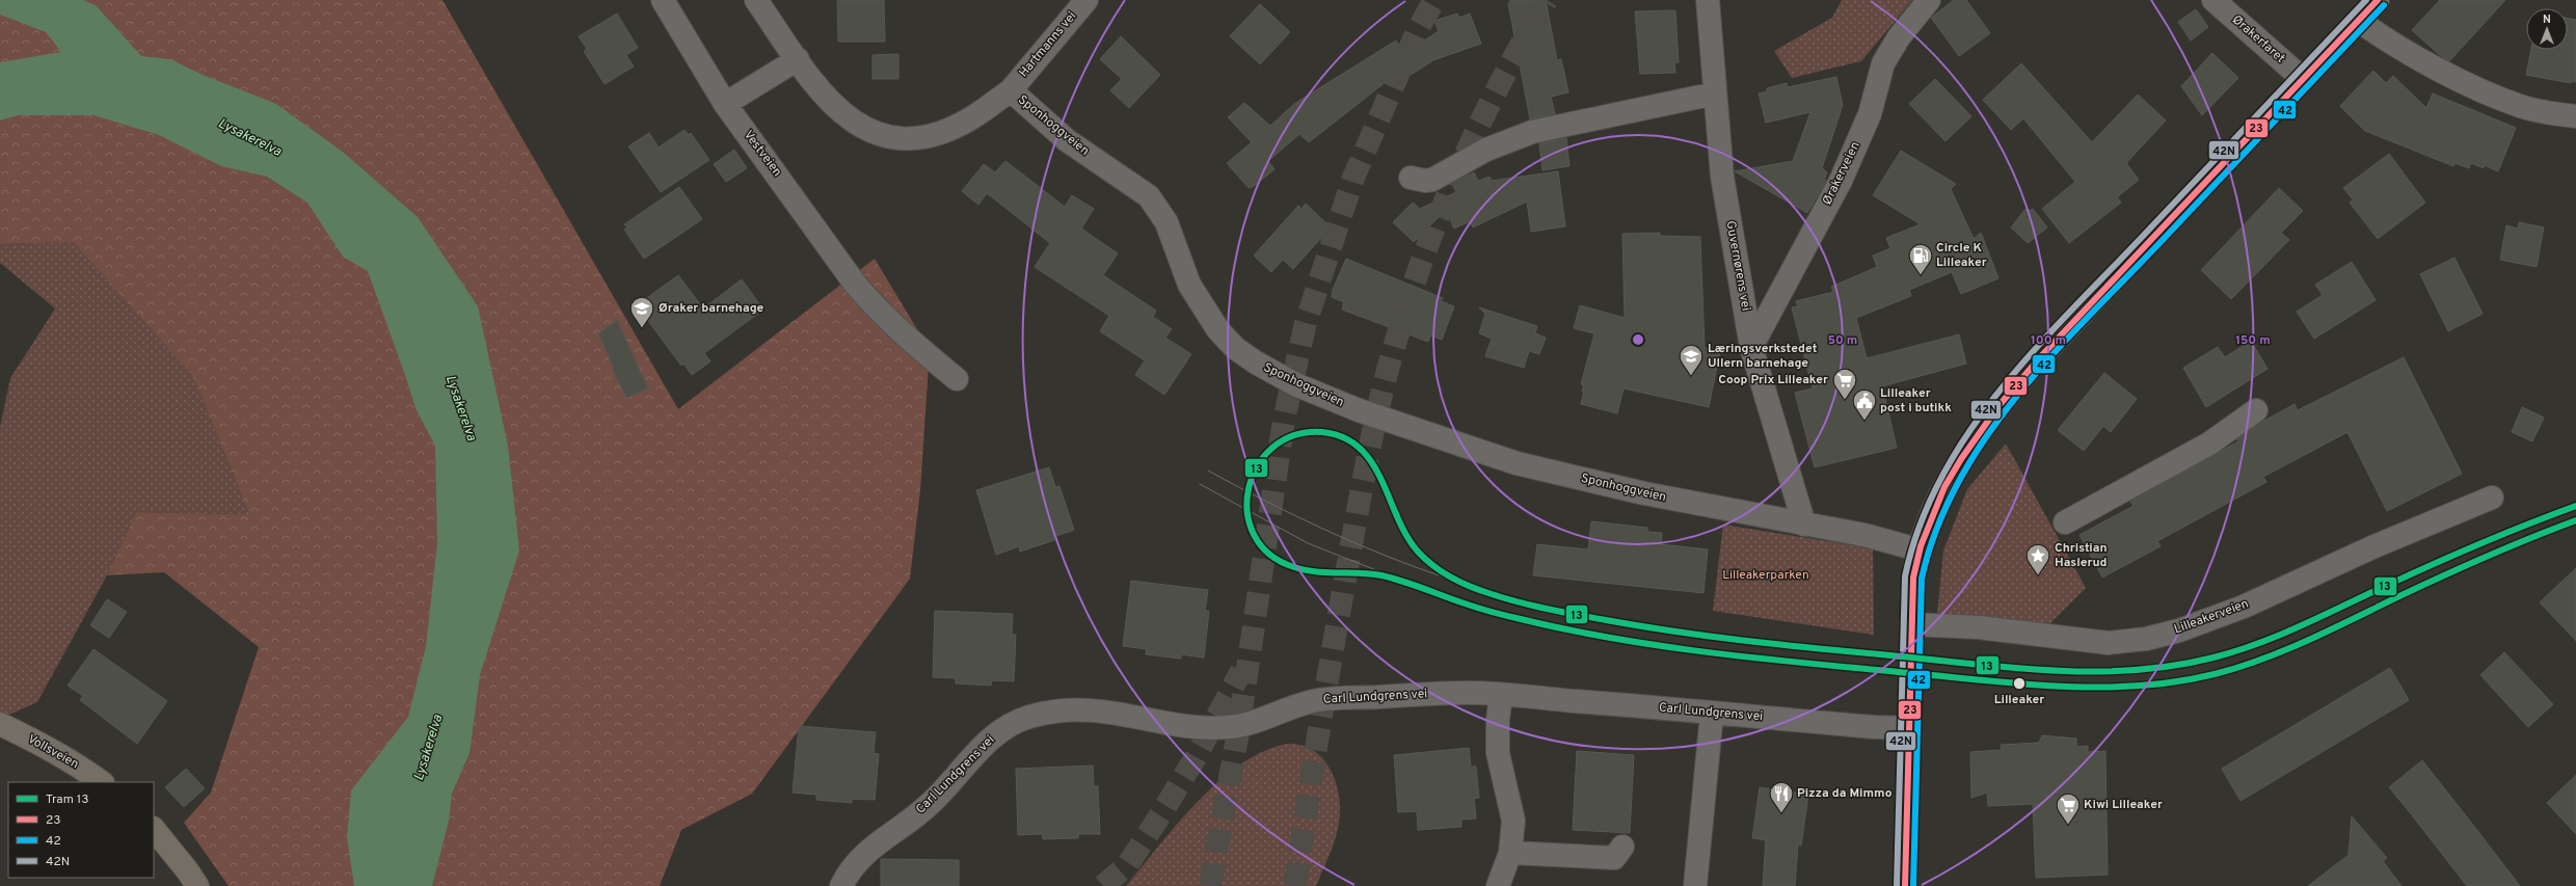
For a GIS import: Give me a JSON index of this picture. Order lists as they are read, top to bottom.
{
  "streets": {
    "main road": ["Vollsveien"],
    "street": [
      "Ørakerfaret",
      "Hartmanns vei",
      "Sponhoggveien",
      "Vestveien",
      "Ørakerveien",
      "Guvernørens vei",
      "Lilleakerveien",
      "Carl Lundgrens vei"
    ]
  },
  "crossings": [
    ["Hartmanns vei", "Sponhoggveien"],
    ["Sponhoggveien", "Guvernørens vei"],
    ["Ørakerveien", "Guvernørens vei"]
  ],
  "water": ["Lysakerelva"],
  "parks": ["Lilleakerparken"],
  "places": {
    "fuel station": ["Circle K Lilleaker"],
    "school or university": ["Øraker barnehage", "Læringsverkstedet Ullern barnehage"],
    "supermarket": ["Coop Prix Lilleaker", "Kiwi Lilleaker"],
    "public building": ["Lilleaker post i butikk"],
    "place": ["Christian Haslerud"],
    "other": ["Lilleaker"],
    "restaurant": ["Pizza da Mimmo"]
  },
  "lines": [
    "transit line 23",
    "transit line 42N",
    "transit line 42",
    "tram line 13"
  ],
  "legend": [
    "Tram 13",
    "23",
    "42",
    "42N"
  ],
  "north": "top",
  "rings": ["50 m", "100 m", "150 m"]
}
